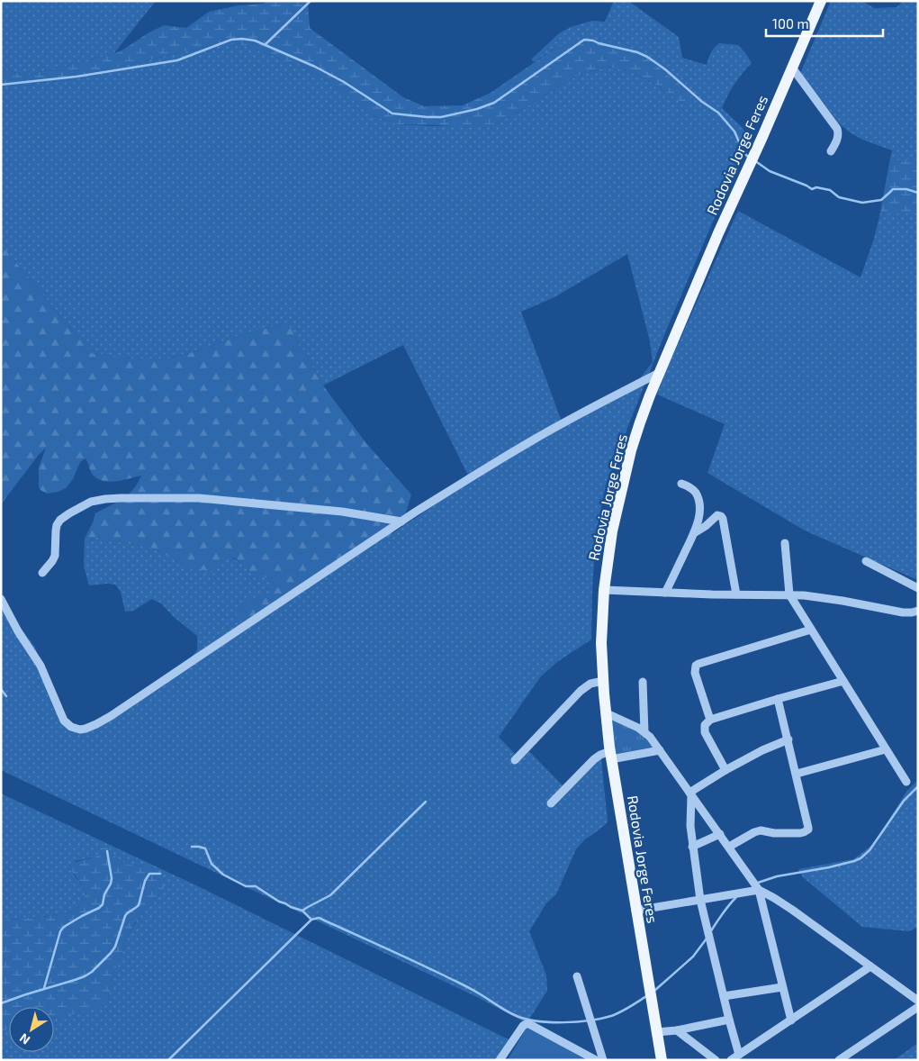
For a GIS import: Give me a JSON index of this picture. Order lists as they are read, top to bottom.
{
  "streets": {
    "main road": ["Rodovia Jorge Feres"]
  },
  "scale_bar": "100 m",
  "north": "bottom left"
}
